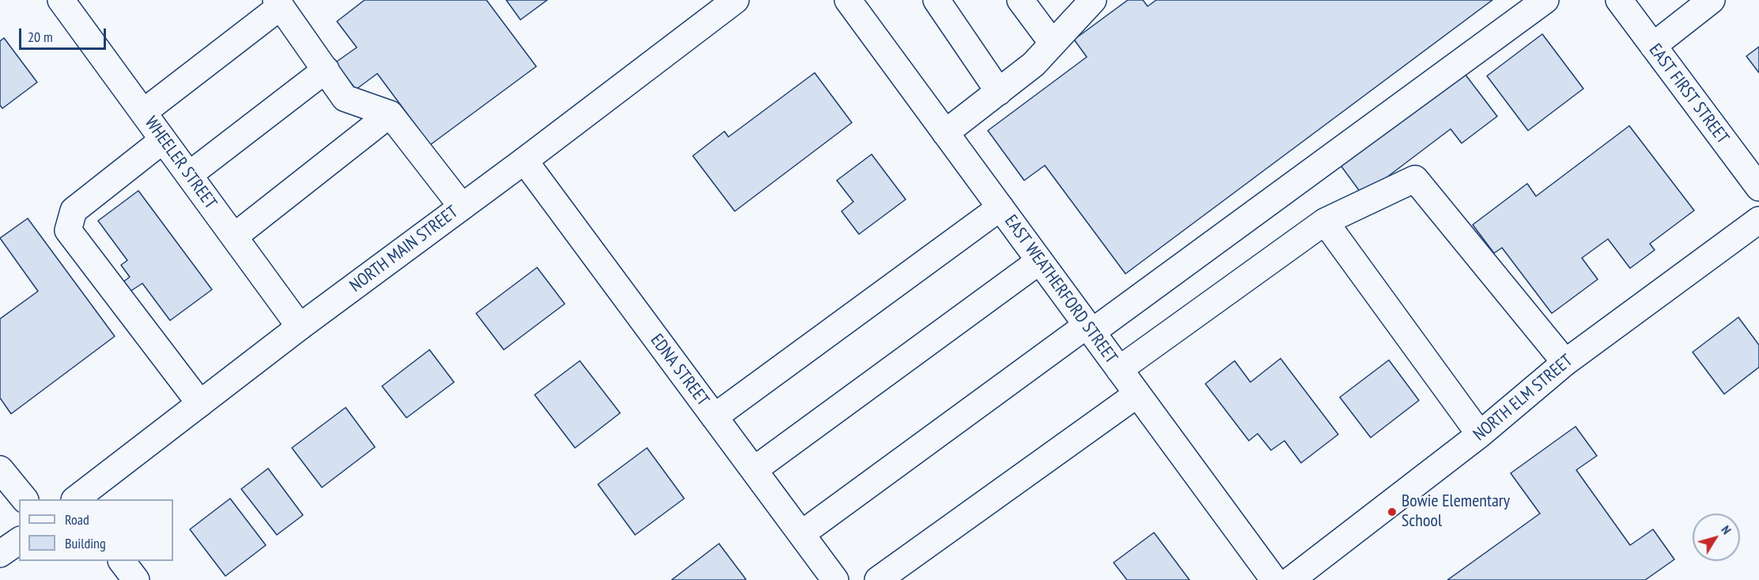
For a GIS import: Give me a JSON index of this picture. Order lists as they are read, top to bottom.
{
  "streets": {
    "street": [
      "EAST FIRST STREET",
      "WHEELER STREET",
      "NORTH MAIN STREET",
      "EAST WEATHERFORD STREET",
      "EDNA STREET",
      "NORTH ELM STREET"
    ]
  },
  "crossings": [
    ["WHEELER STREET", "NORTH MAIN STREET"],
    ["NORTH MAIN STREET", "EDNA STREET"]
  ],
  "places": ["Bowie Elementary School"],
  "legend": ["Road", "Building"],
  "scale_bar": "20 m",
  "north": "top right"
}
